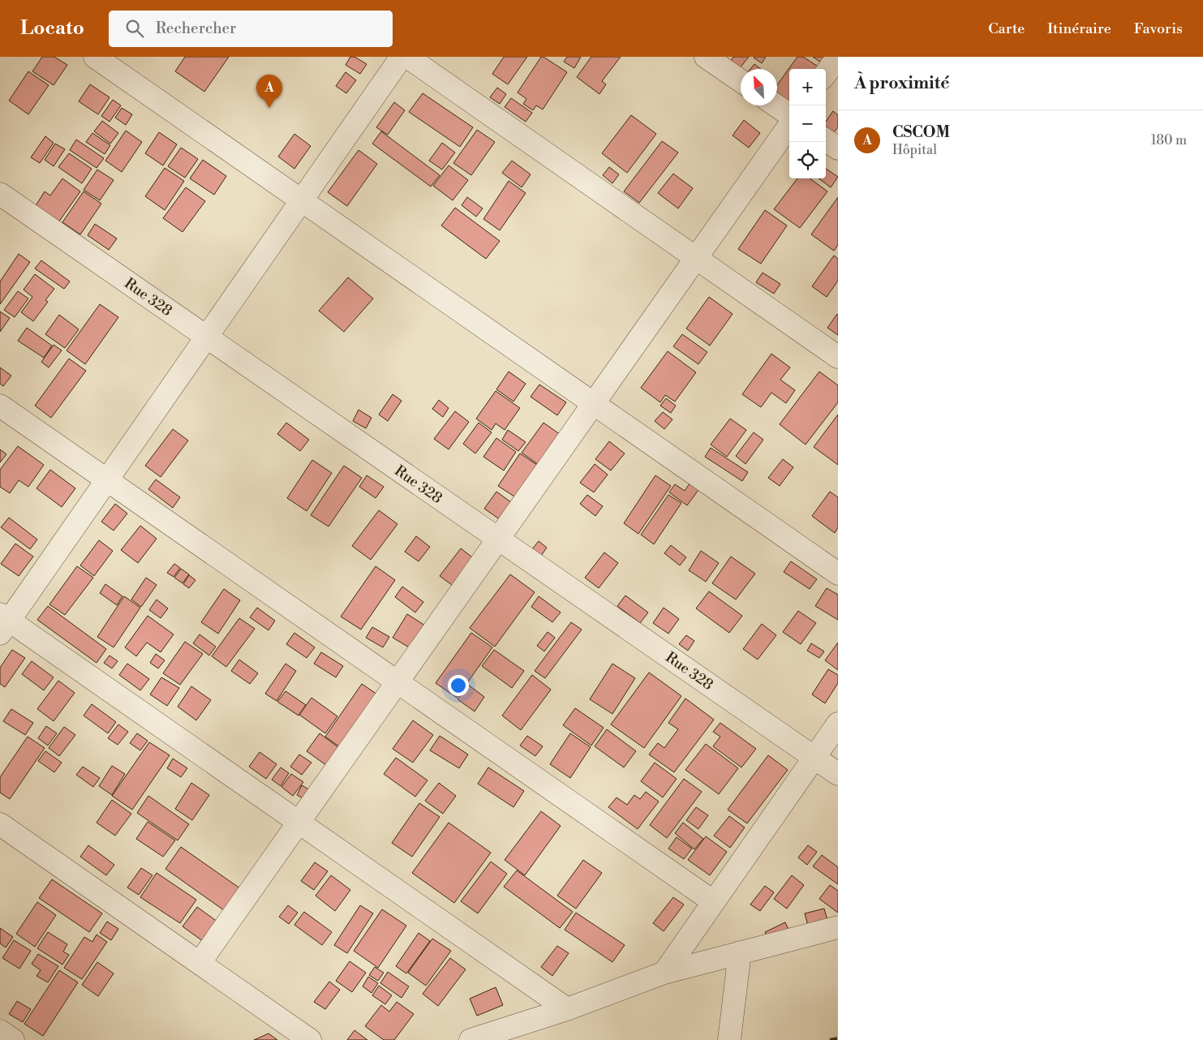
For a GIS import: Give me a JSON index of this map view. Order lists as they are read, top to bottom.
{
  "streets": {
    "street": ["Rue 328"]
  },
  "north": "top left",
  "page": {
    "header": "Locato",
    "search": "Rechercher",
    "nav": ["Carte", "Itinéraire", "Favoris"],
    "heading": "À proximité",
    "map_buttons": ["+", "−"],
    "pins": "A",
    "list": [
      {
        "mark": "A",
        "name": "CSCOM",
        "note": "Hôpital",
        "value": "180 m"
      }
    ]
  }
}
